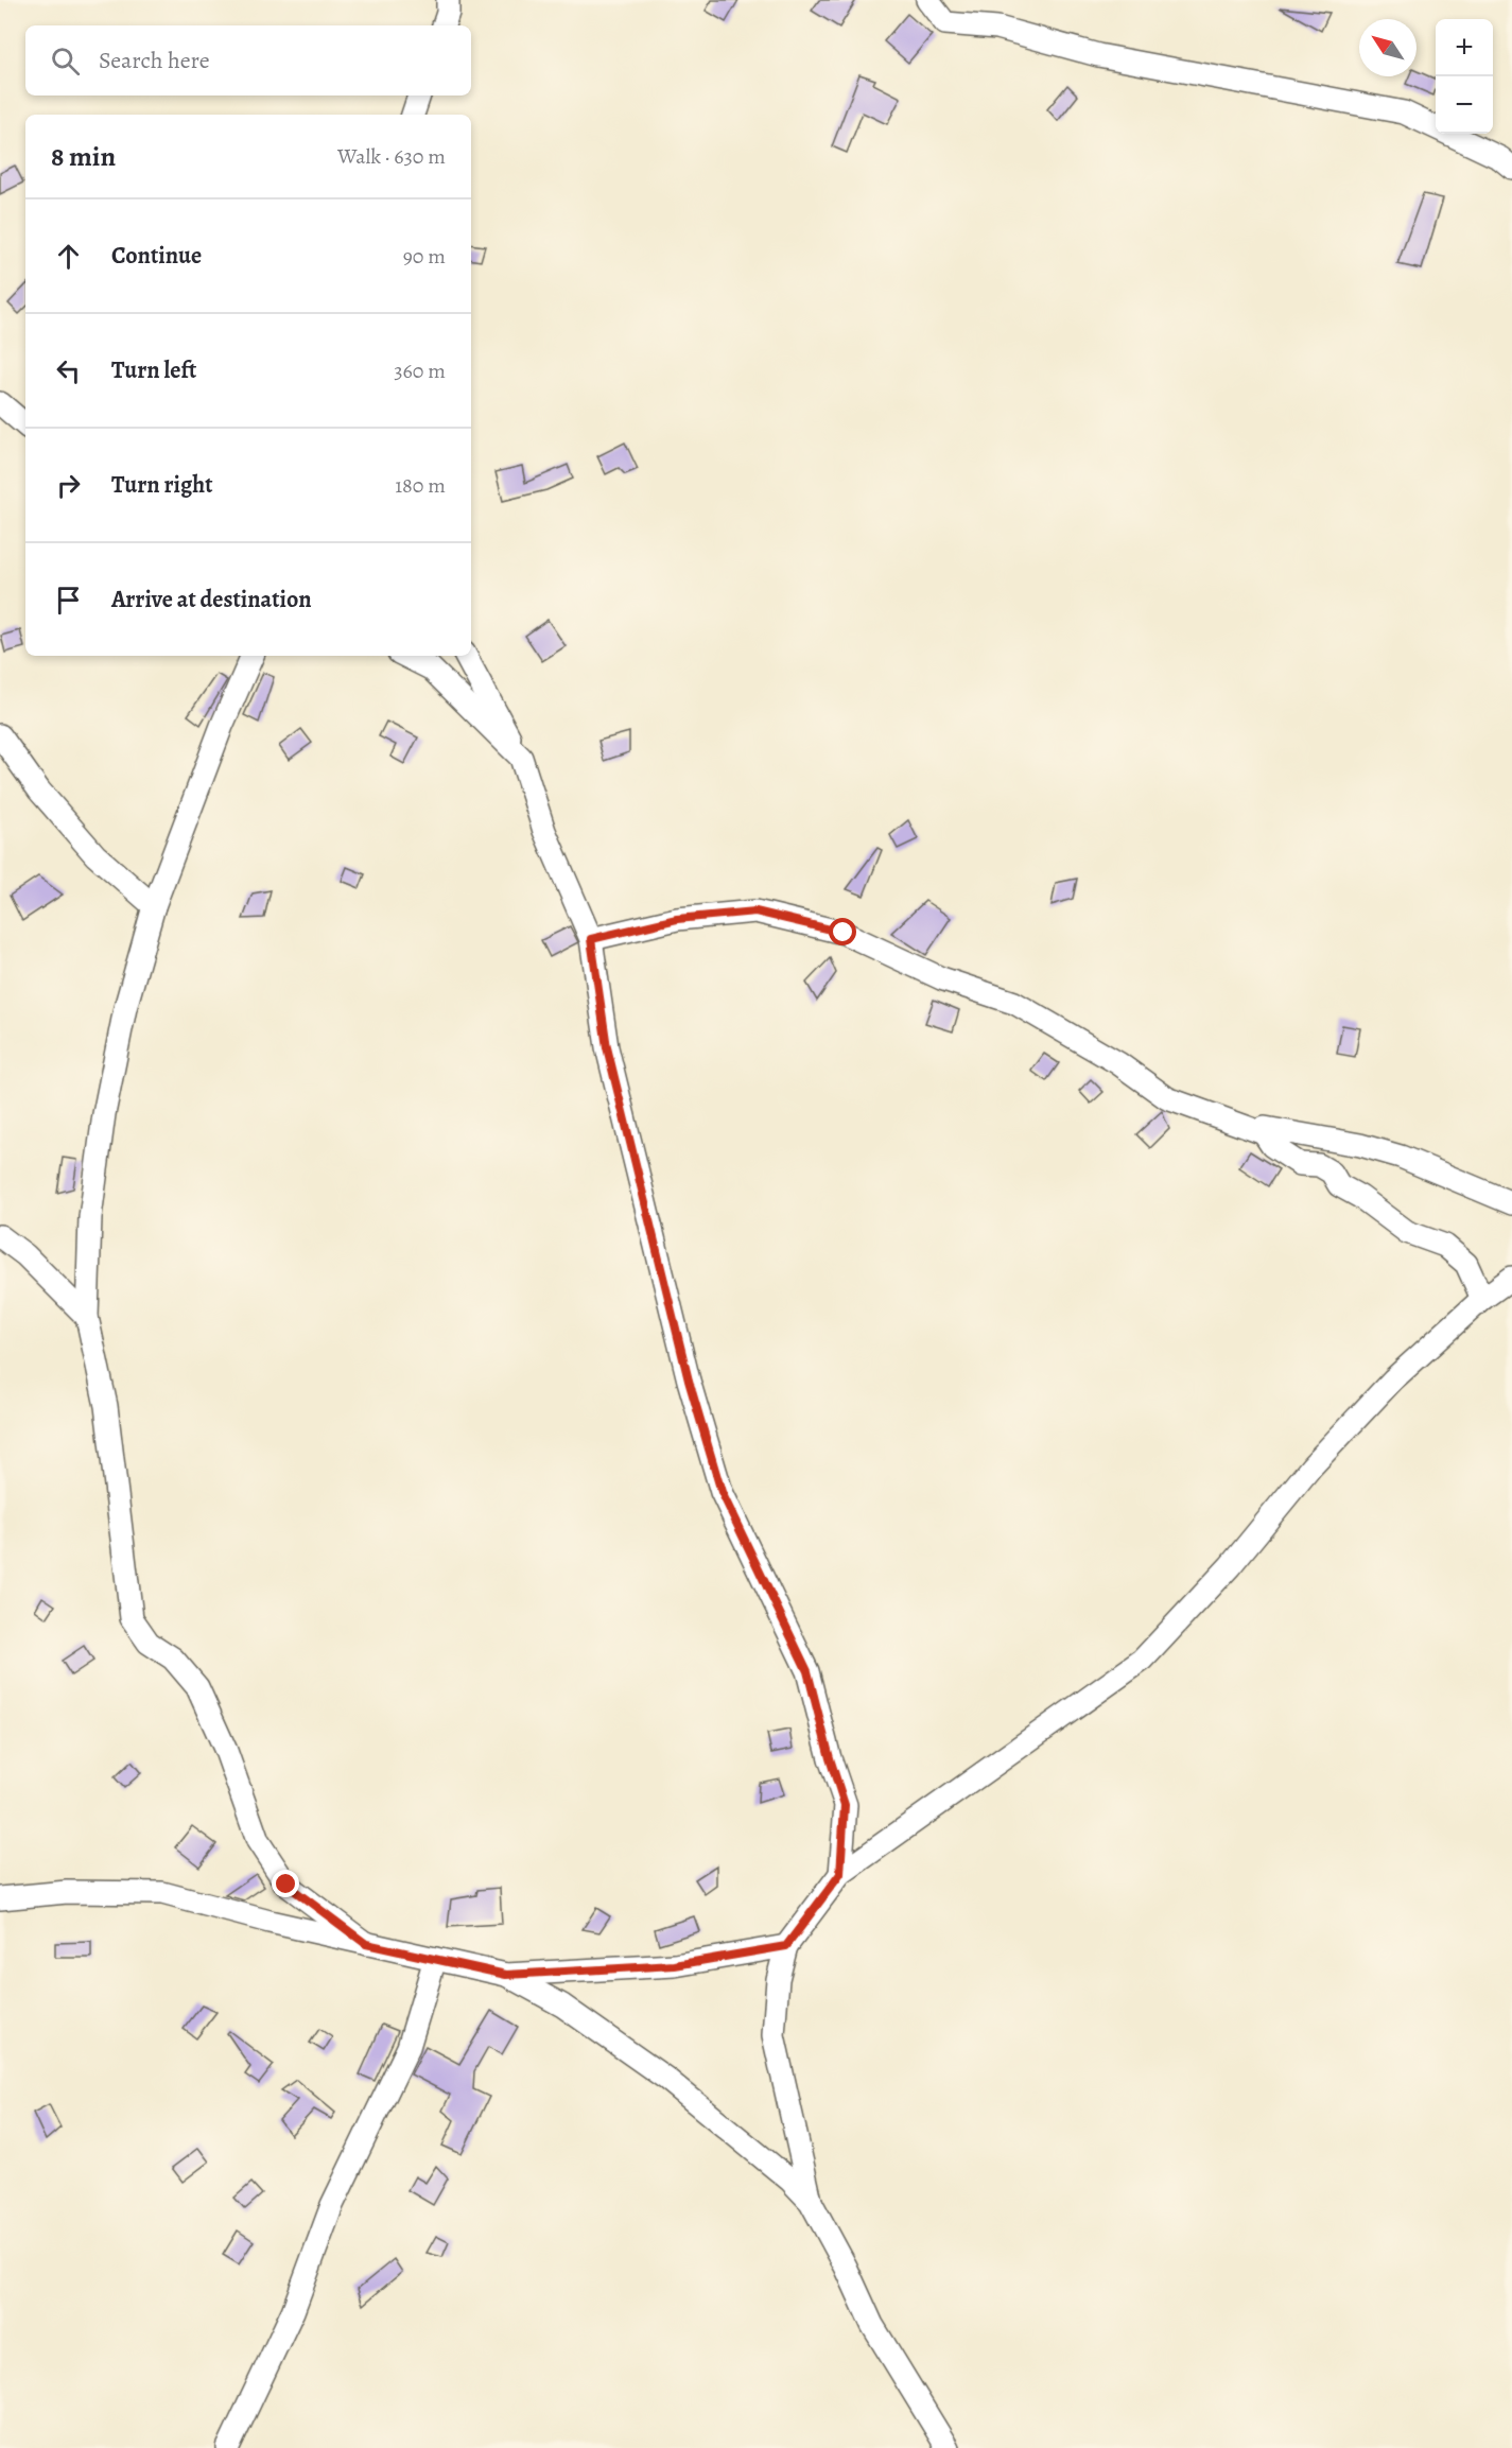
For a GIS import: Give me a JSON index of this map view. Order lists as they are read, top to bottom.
{
  "north": "top left",
  "page": {
    "map_buttons": ["+", "−"],
    "search": "Search here",
    "heading": ["8 min", "Walk · 630 m"],
    "list": [
      ["Continue", "90 m"],
      ["Turn left", "360 m"],
      ["Turn right", "180 m"],
      "Arrive at destination"
    ]
  }
}
